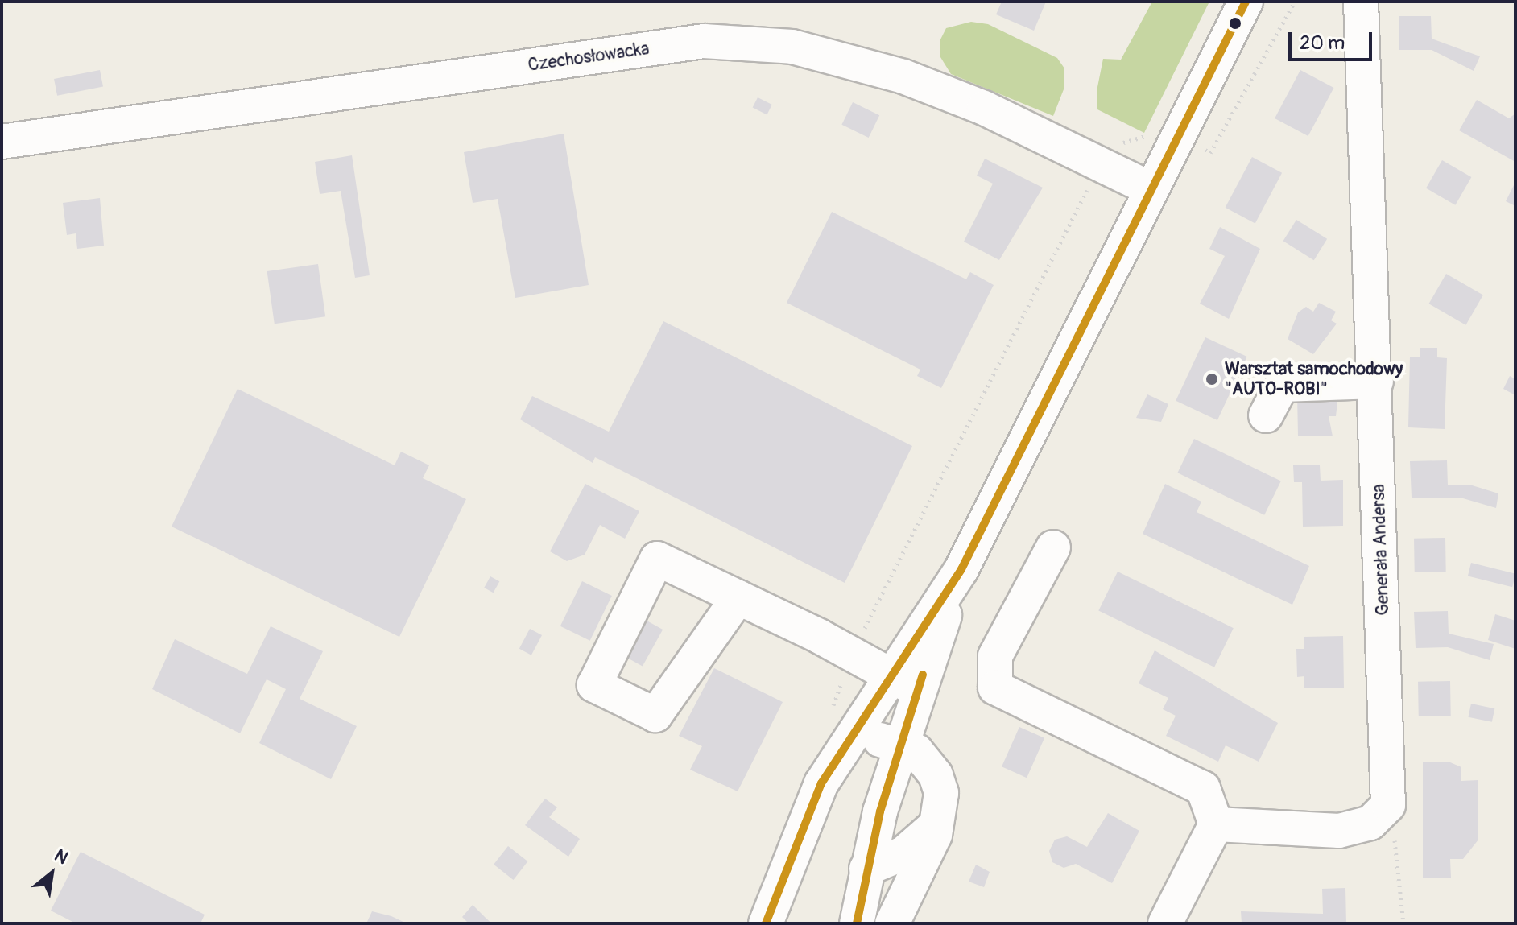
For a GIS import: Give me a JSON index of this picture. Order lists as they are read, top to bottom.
{
  "streets": {
    "street": ["Czechosłowacka", "Generała Andersa"]
  },
  "places": ["Warsztat samochodowy \"AUTO-ROBI\""],
  "scale_bar": "20 m",
  "north": "top right"
}
